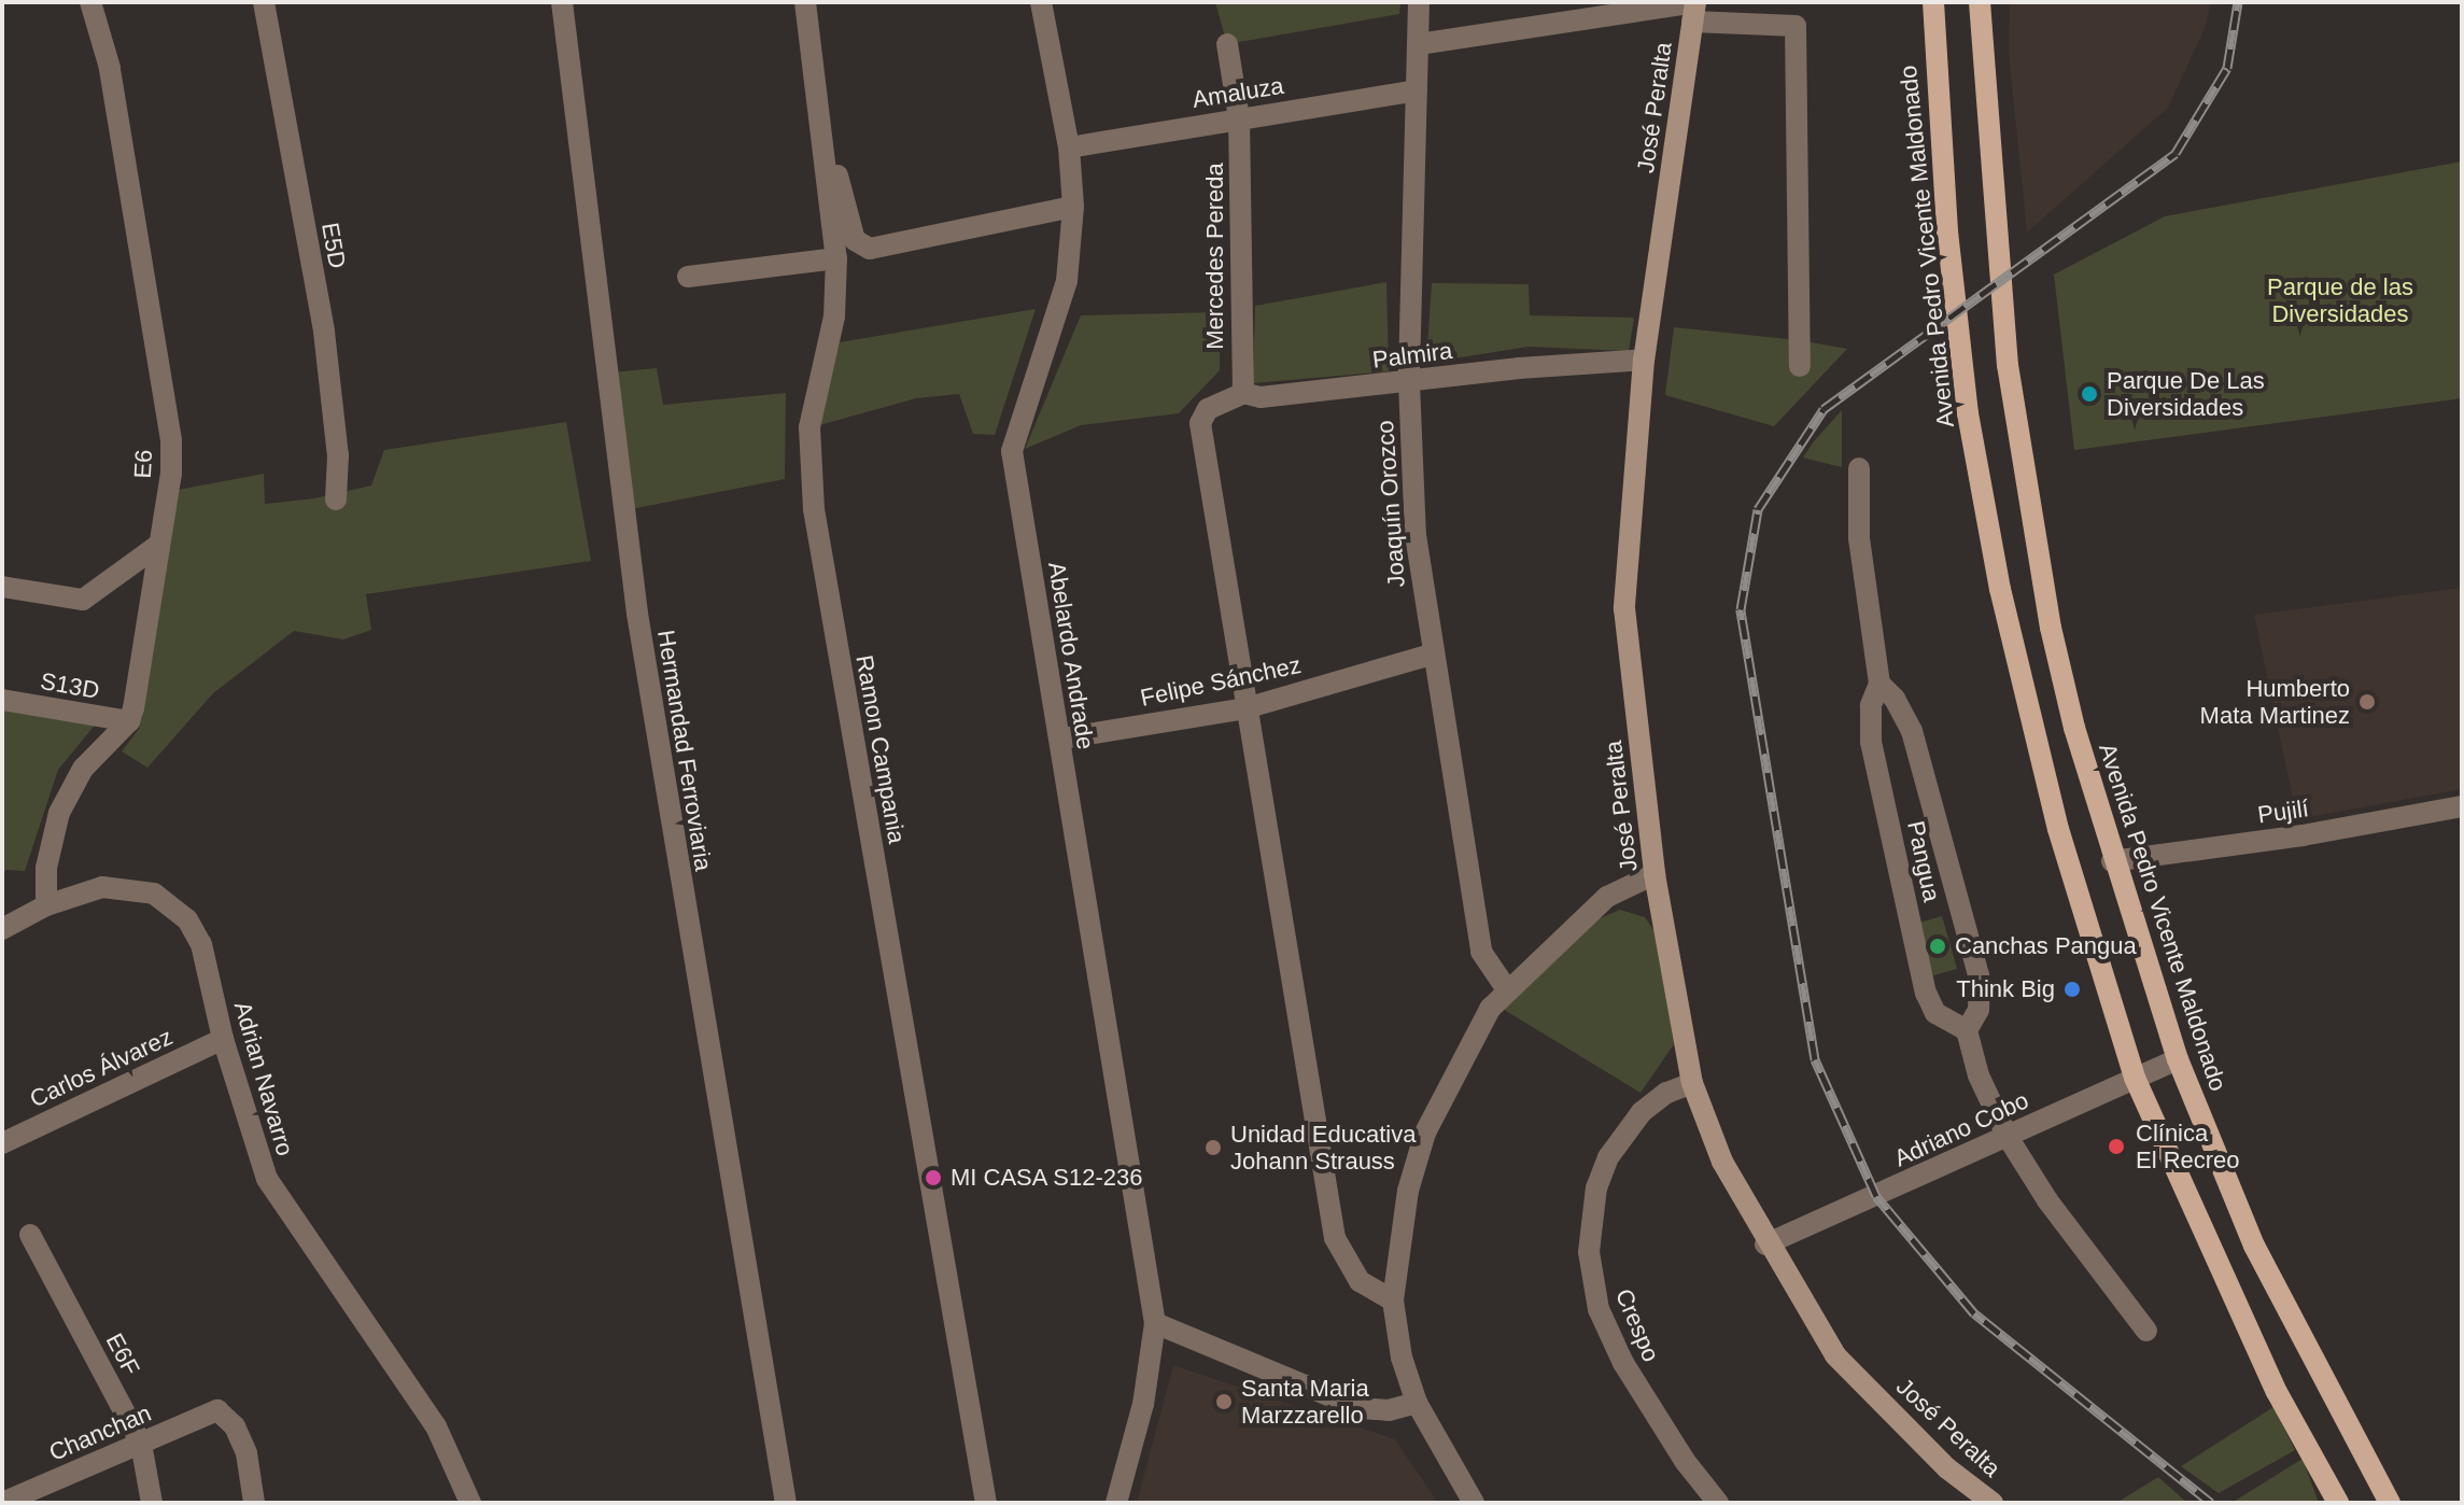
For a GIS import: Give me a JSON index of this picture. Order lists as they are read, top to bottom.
{
  "streets": {
    "main road": ["José Peralta", "Avenida Pedro Vicente Maldonado"],
    "street": [
      "Amaluza",
      "E5D",
      "Mercedes Pereda",
      "Palmira",
      "E6",
      "Joaquín Orozco",
      "Abelardo Andrade",
      "Felipe Sánchez",
      "S13D",
      "Ramon Campania",
      "Hermandad Ferroviaria",
      "Pujilí",
      "Pangua",
      "Carlos Álvarez",
      "Adrian Navarro",
      "Adriano Cobo",
      "Crespo",
      "E6F",
      "Chanchan"
    ]
  },
  "crossings": [
    ["Amaluza", "Mercedes Pereda"],
    ["Amaluza", "Joaquín Orozco"],
    ["Amaluza", "Abelardo Andrade"],
    ["José Peralta", "Palmira"],
    ["José Peralta", "Adriano Cobo"],
    ["José Peralta", "Crespo"],
    ["Avenida Pedro Vicente Maldonado", "Pujilí"],
    ["Avenida Pedro Vicente Maldonado", "Adriano Cobo"],
    ["Mercedes Pereda", "Palmira"],
    ["Palmira", "Joaquín Orozco"],
    ["E6", "S13D"],
    ["Joaquín Orozco", "Felipe Sánchez"],
    ["Carlos Álvarez", "Adrian Navarro"],
    ["E6F", "Chanchan"]
  ],
  "parks": ["Parque de las Diversidades"],
  "places": [
    "Parque De Las Diversidades",
    "Humberto Mata Martinez",
    "Canchas Pangua",
    "Think Big",
    "Clínica El Recreo",
    "Unidad Educativa Johann Strauss",
    "MI CASA S12-236",
    "Santa Maria Marzzarello"
  ]
}
